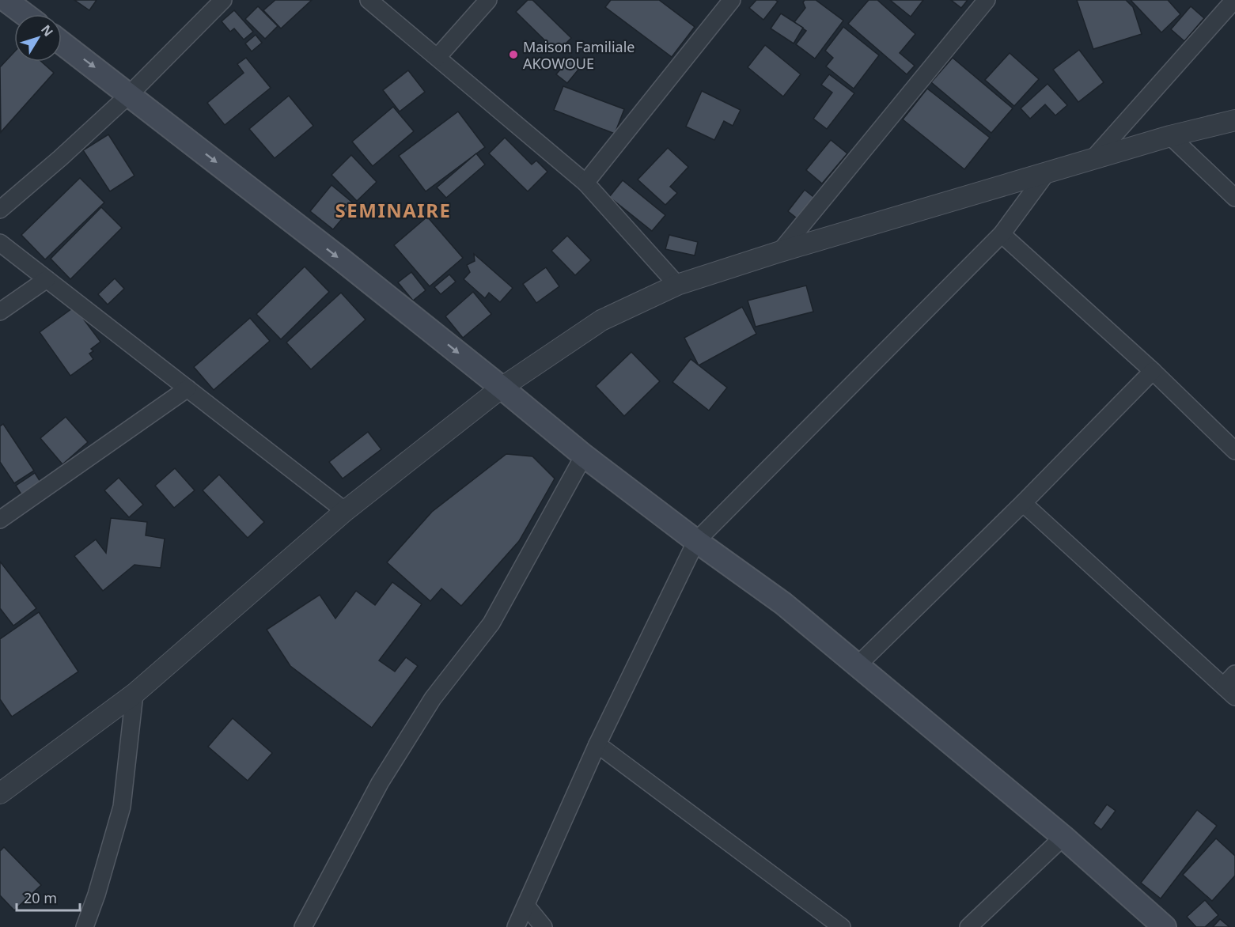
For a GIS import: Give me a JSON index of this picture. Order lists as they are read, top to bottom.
{
  "districts": ["SEMINAIRE"],
  "places": ["Maison Familiale AKOWOUE"],
  "scale_bar": "20 m",
  "north": "top right"
}
